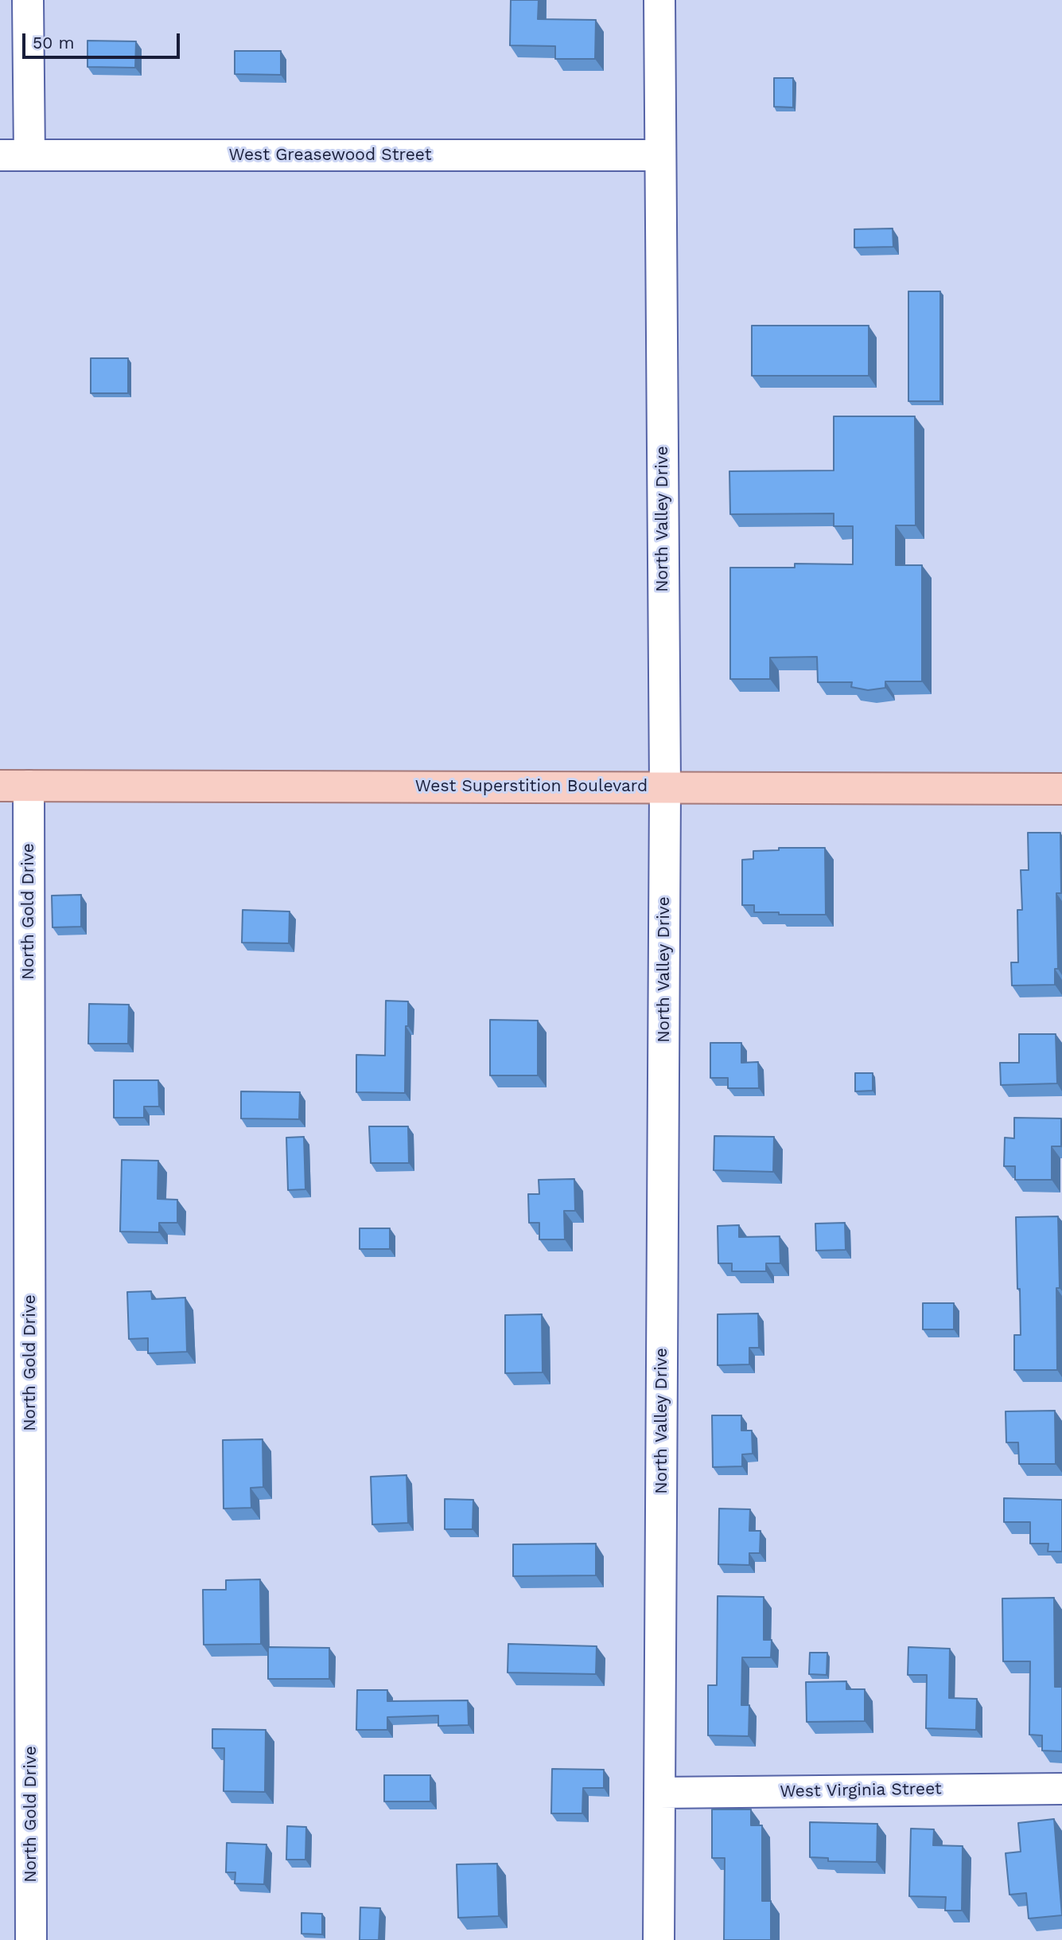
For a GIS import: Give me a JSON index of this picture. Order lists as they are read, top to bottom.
{
  "streets": {
    "main road": ["West Superstition Boulevard"],
    "street": [
      "West Greasewood Street",
      "North Valley Drive",
      "North Gold Drive",
      "West Virginia Street"
    ]
  },
  "crossings": [
    ["West Greasewood Street", "North Valley Drive"],
    ["North Valley Drive", "West Superstition Boulevard"],
    ["North Valley Drive", "West Virginia Street"],
    ["West Superstition Boulevard", "North Gold Drive"]
  ],
  "scale_bar": "50 m"
}
